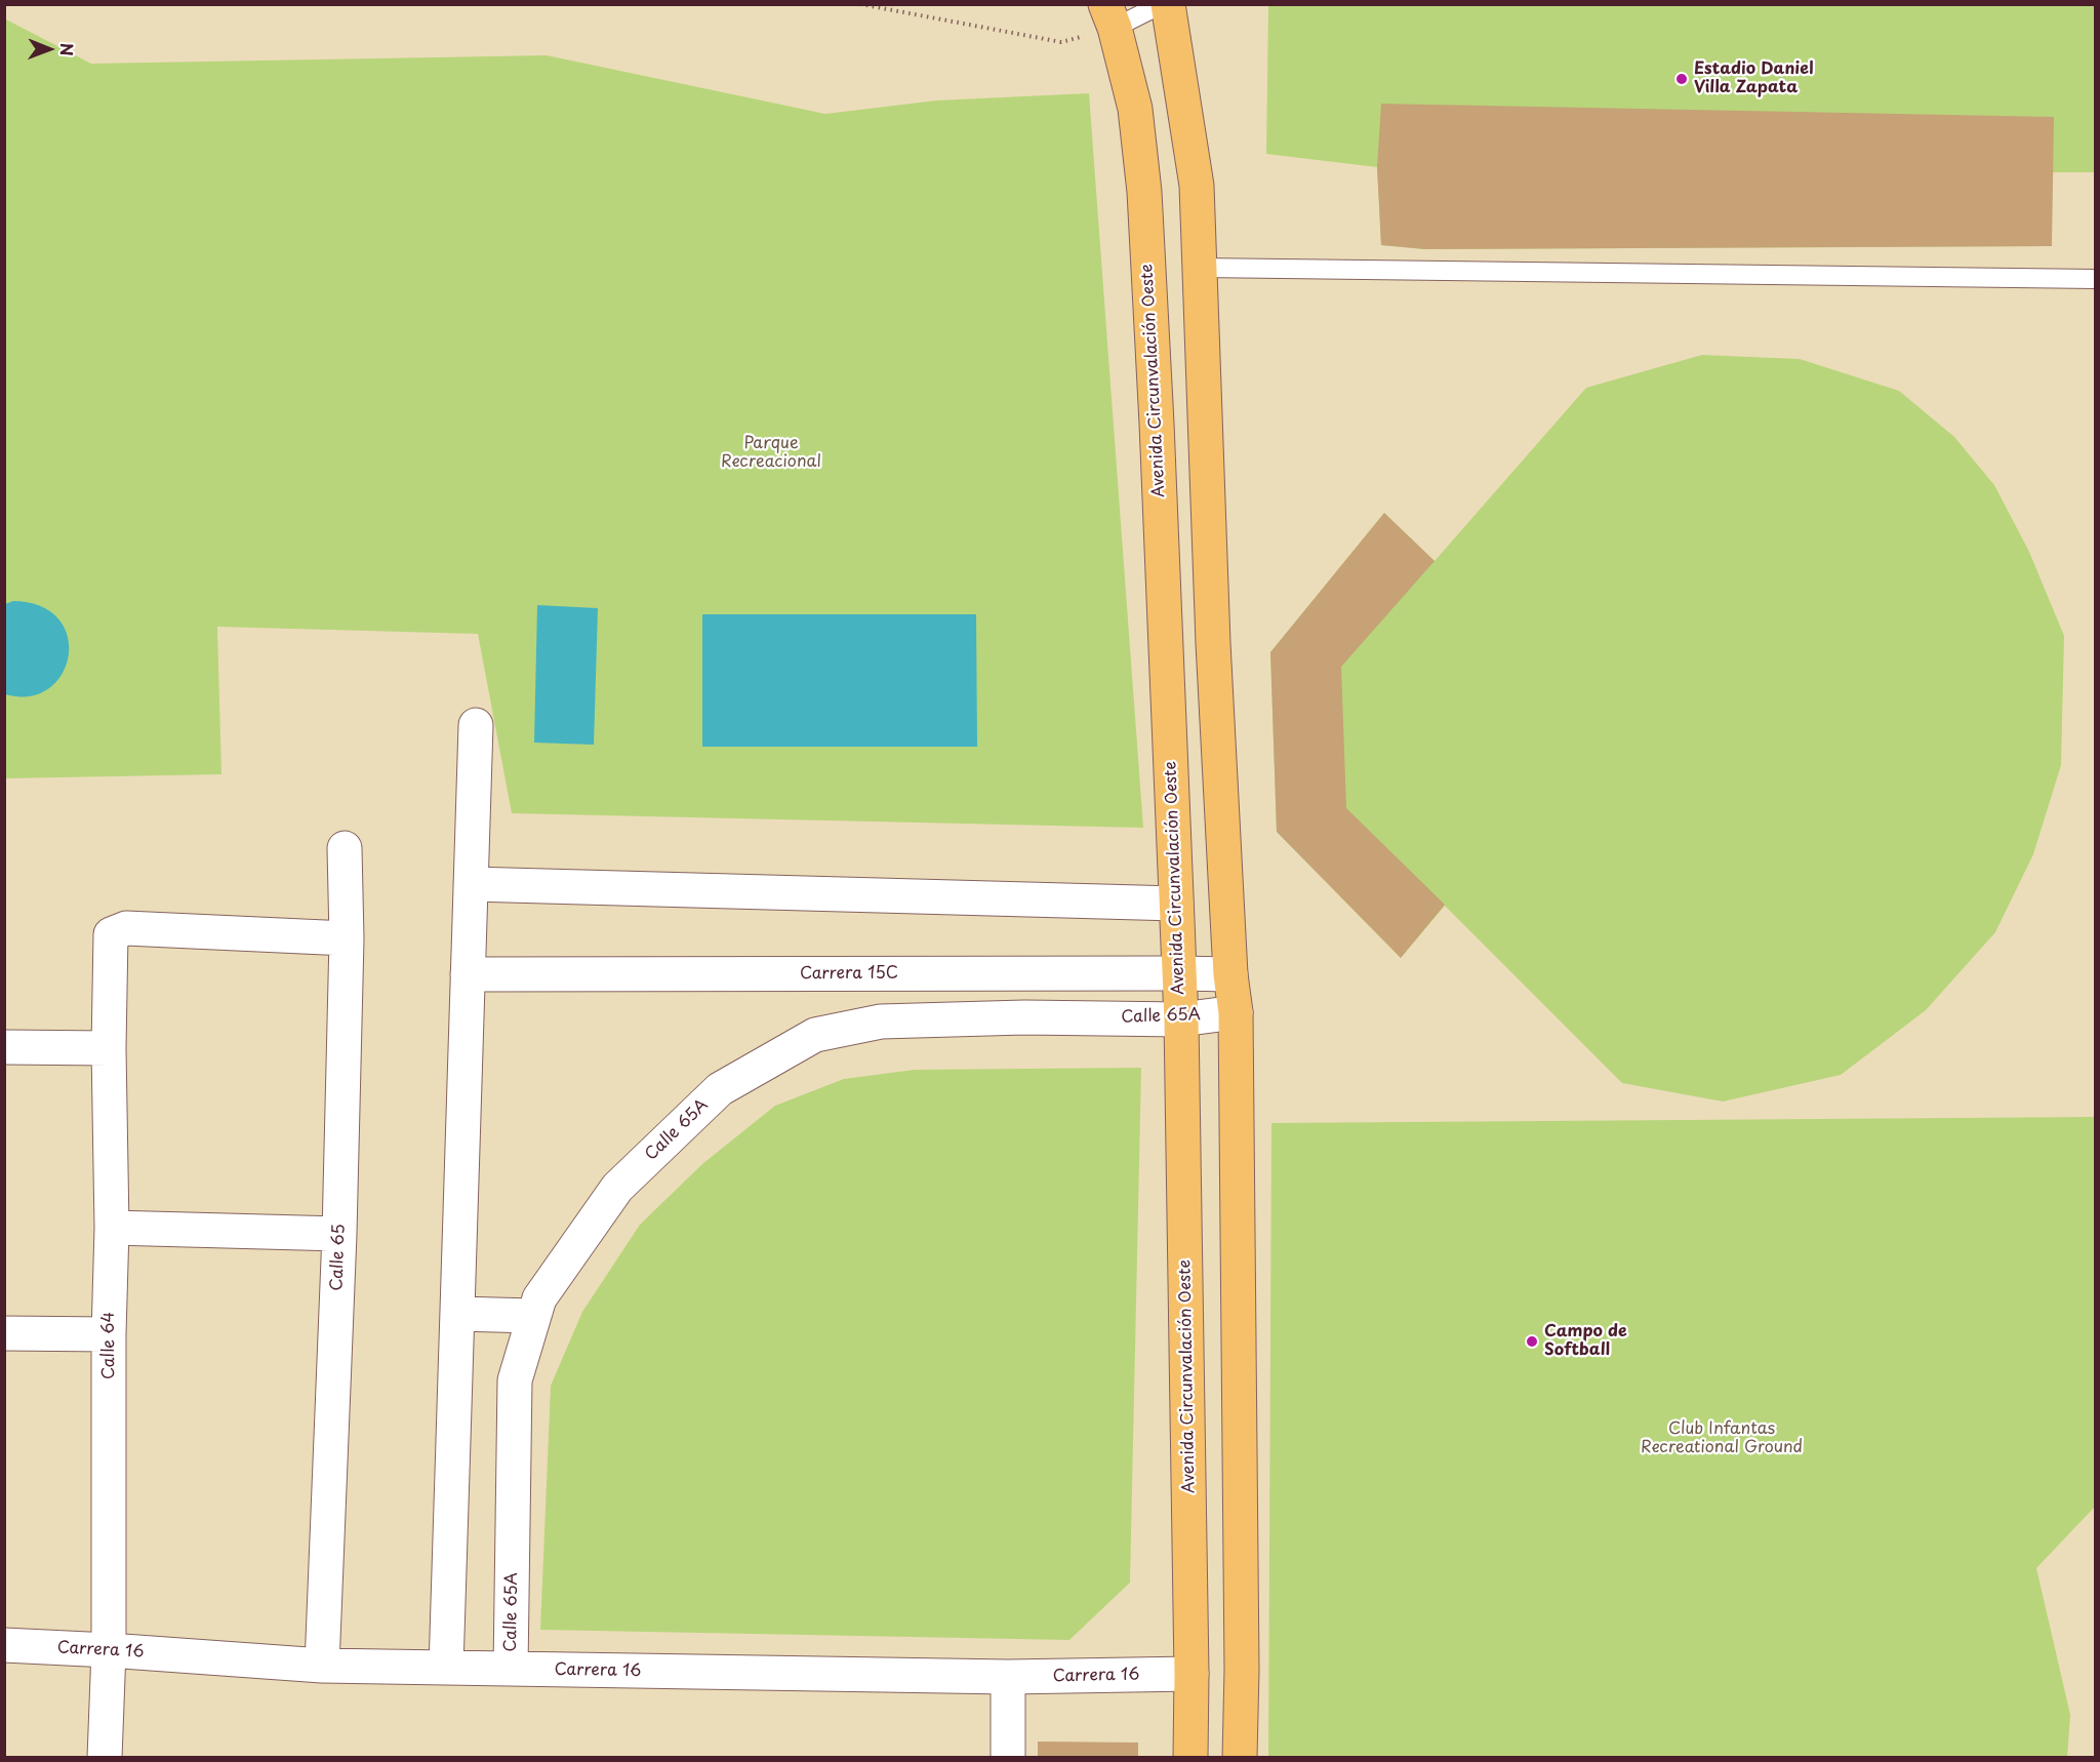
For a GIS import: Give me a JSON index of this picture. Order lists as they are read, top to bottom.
{
  "streets": {
    "main road": ["Avenida Circunvalación Oeste"],
    "street": [
      "Carrera 15C",
      "Calle 65A",
      "Calle 65",
      "Calle 64",
      "Carrera 16"
    ]
  },
  "crossings": [
    ["Avenida Circunvalación Oeste", "Carrera 15C"],
    ["Avenida Circunvalación Oeste", "Calle 65A"],
    ["Avenida Circunvalación Oeste", "Carrera 16"],
    ["Calle 65A", "Carrera 16"],
    ["Calle 65", "Calle 64"],
    ["Calle 65", "Carrera 16"],
    ["Calle 64", "Carrera 16"]
  ],
  "parks": ["Parque Recreacional", "Club Infantas Recreational Ground"],
  "places": ["Estadio Daniel Villa Zapata", "Campo de Softball"],
  "north": "right"
}
